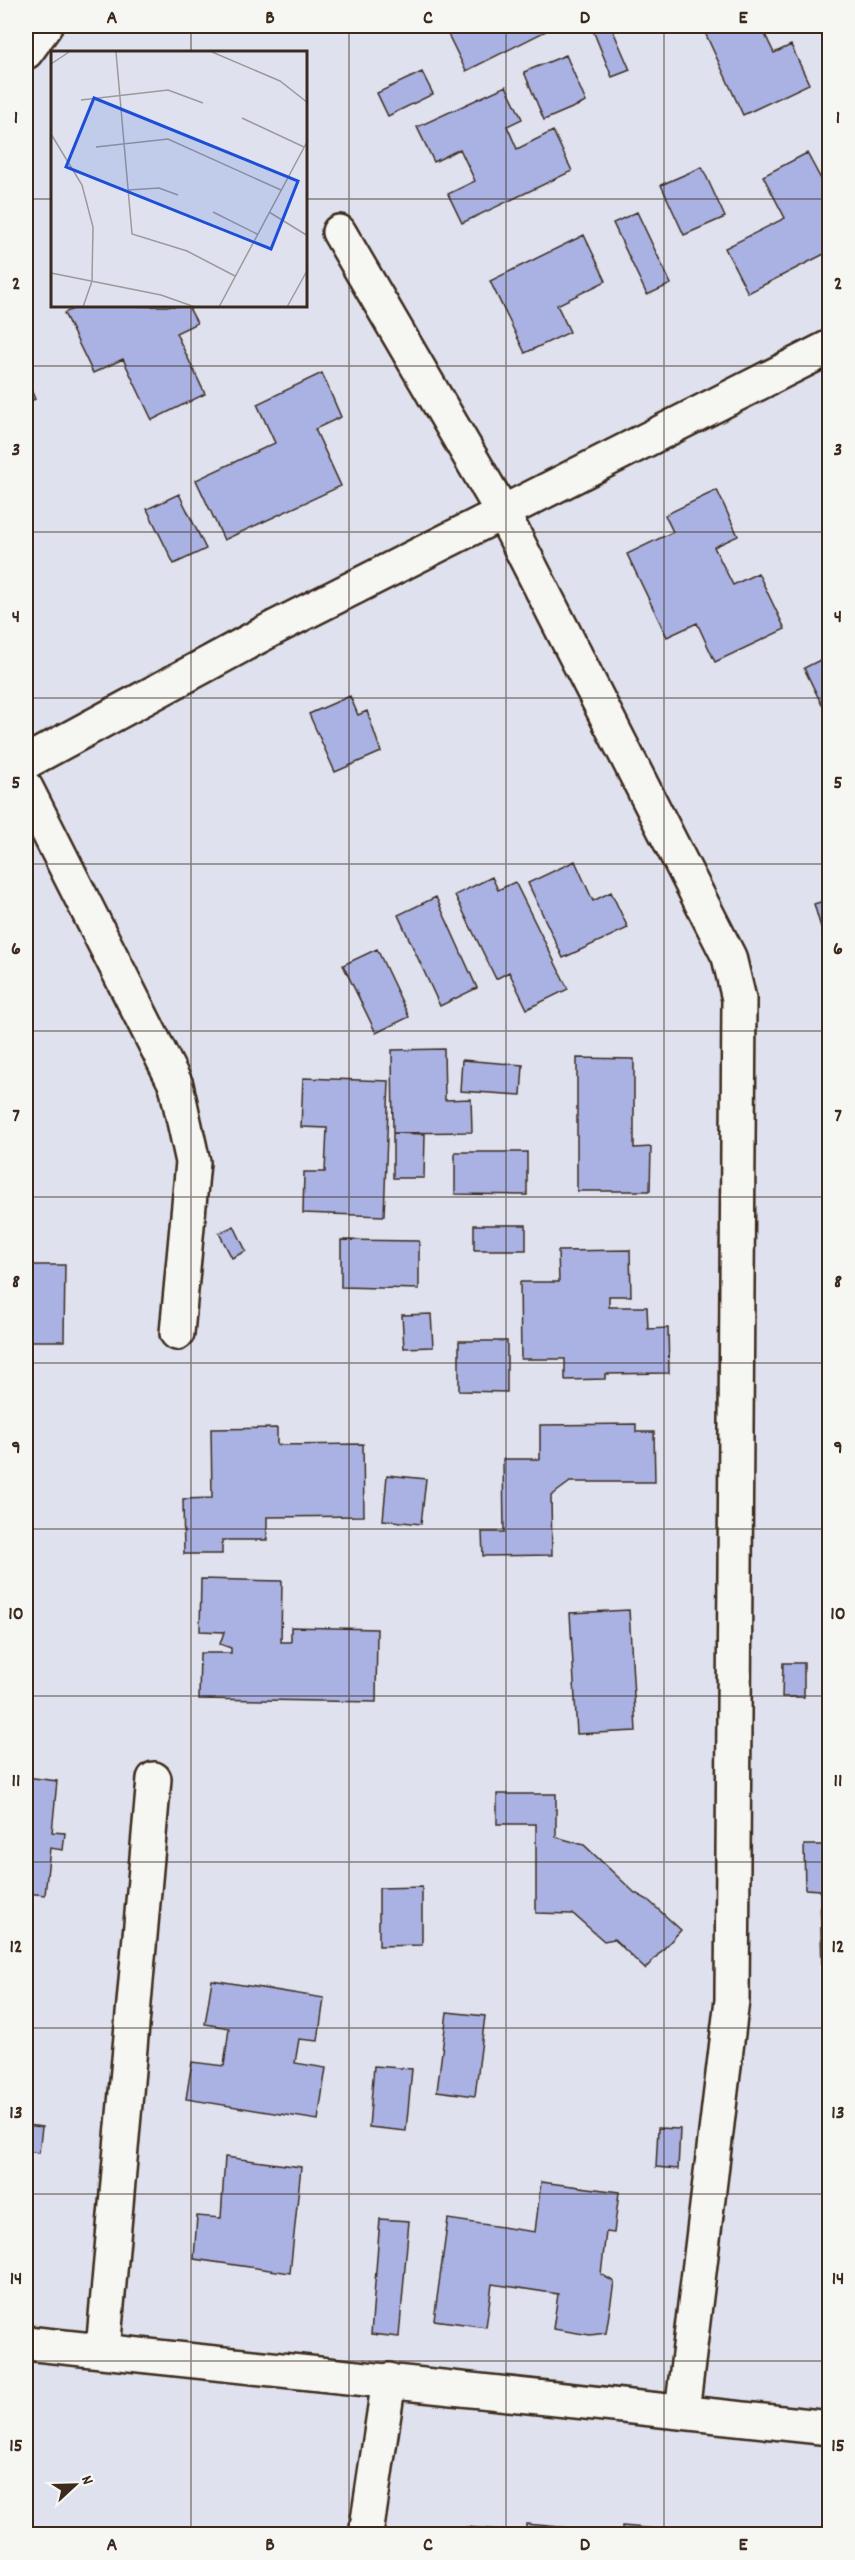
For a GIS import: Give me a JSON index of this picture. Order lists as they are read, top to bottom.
{
  "north": "right",
  "grid": {
    "columns": [
      "A",
      "B",
      "C",
      "D",
      "E"
    ],
    "rows": [
      "1",
      "2",
      "3",
      "4",
      "5",
      "6",
      "7",
      "8",
      "9",
      "10",
      "11",
      "12",
      "13",
      "14",
      "15"
    ]
  }
}
